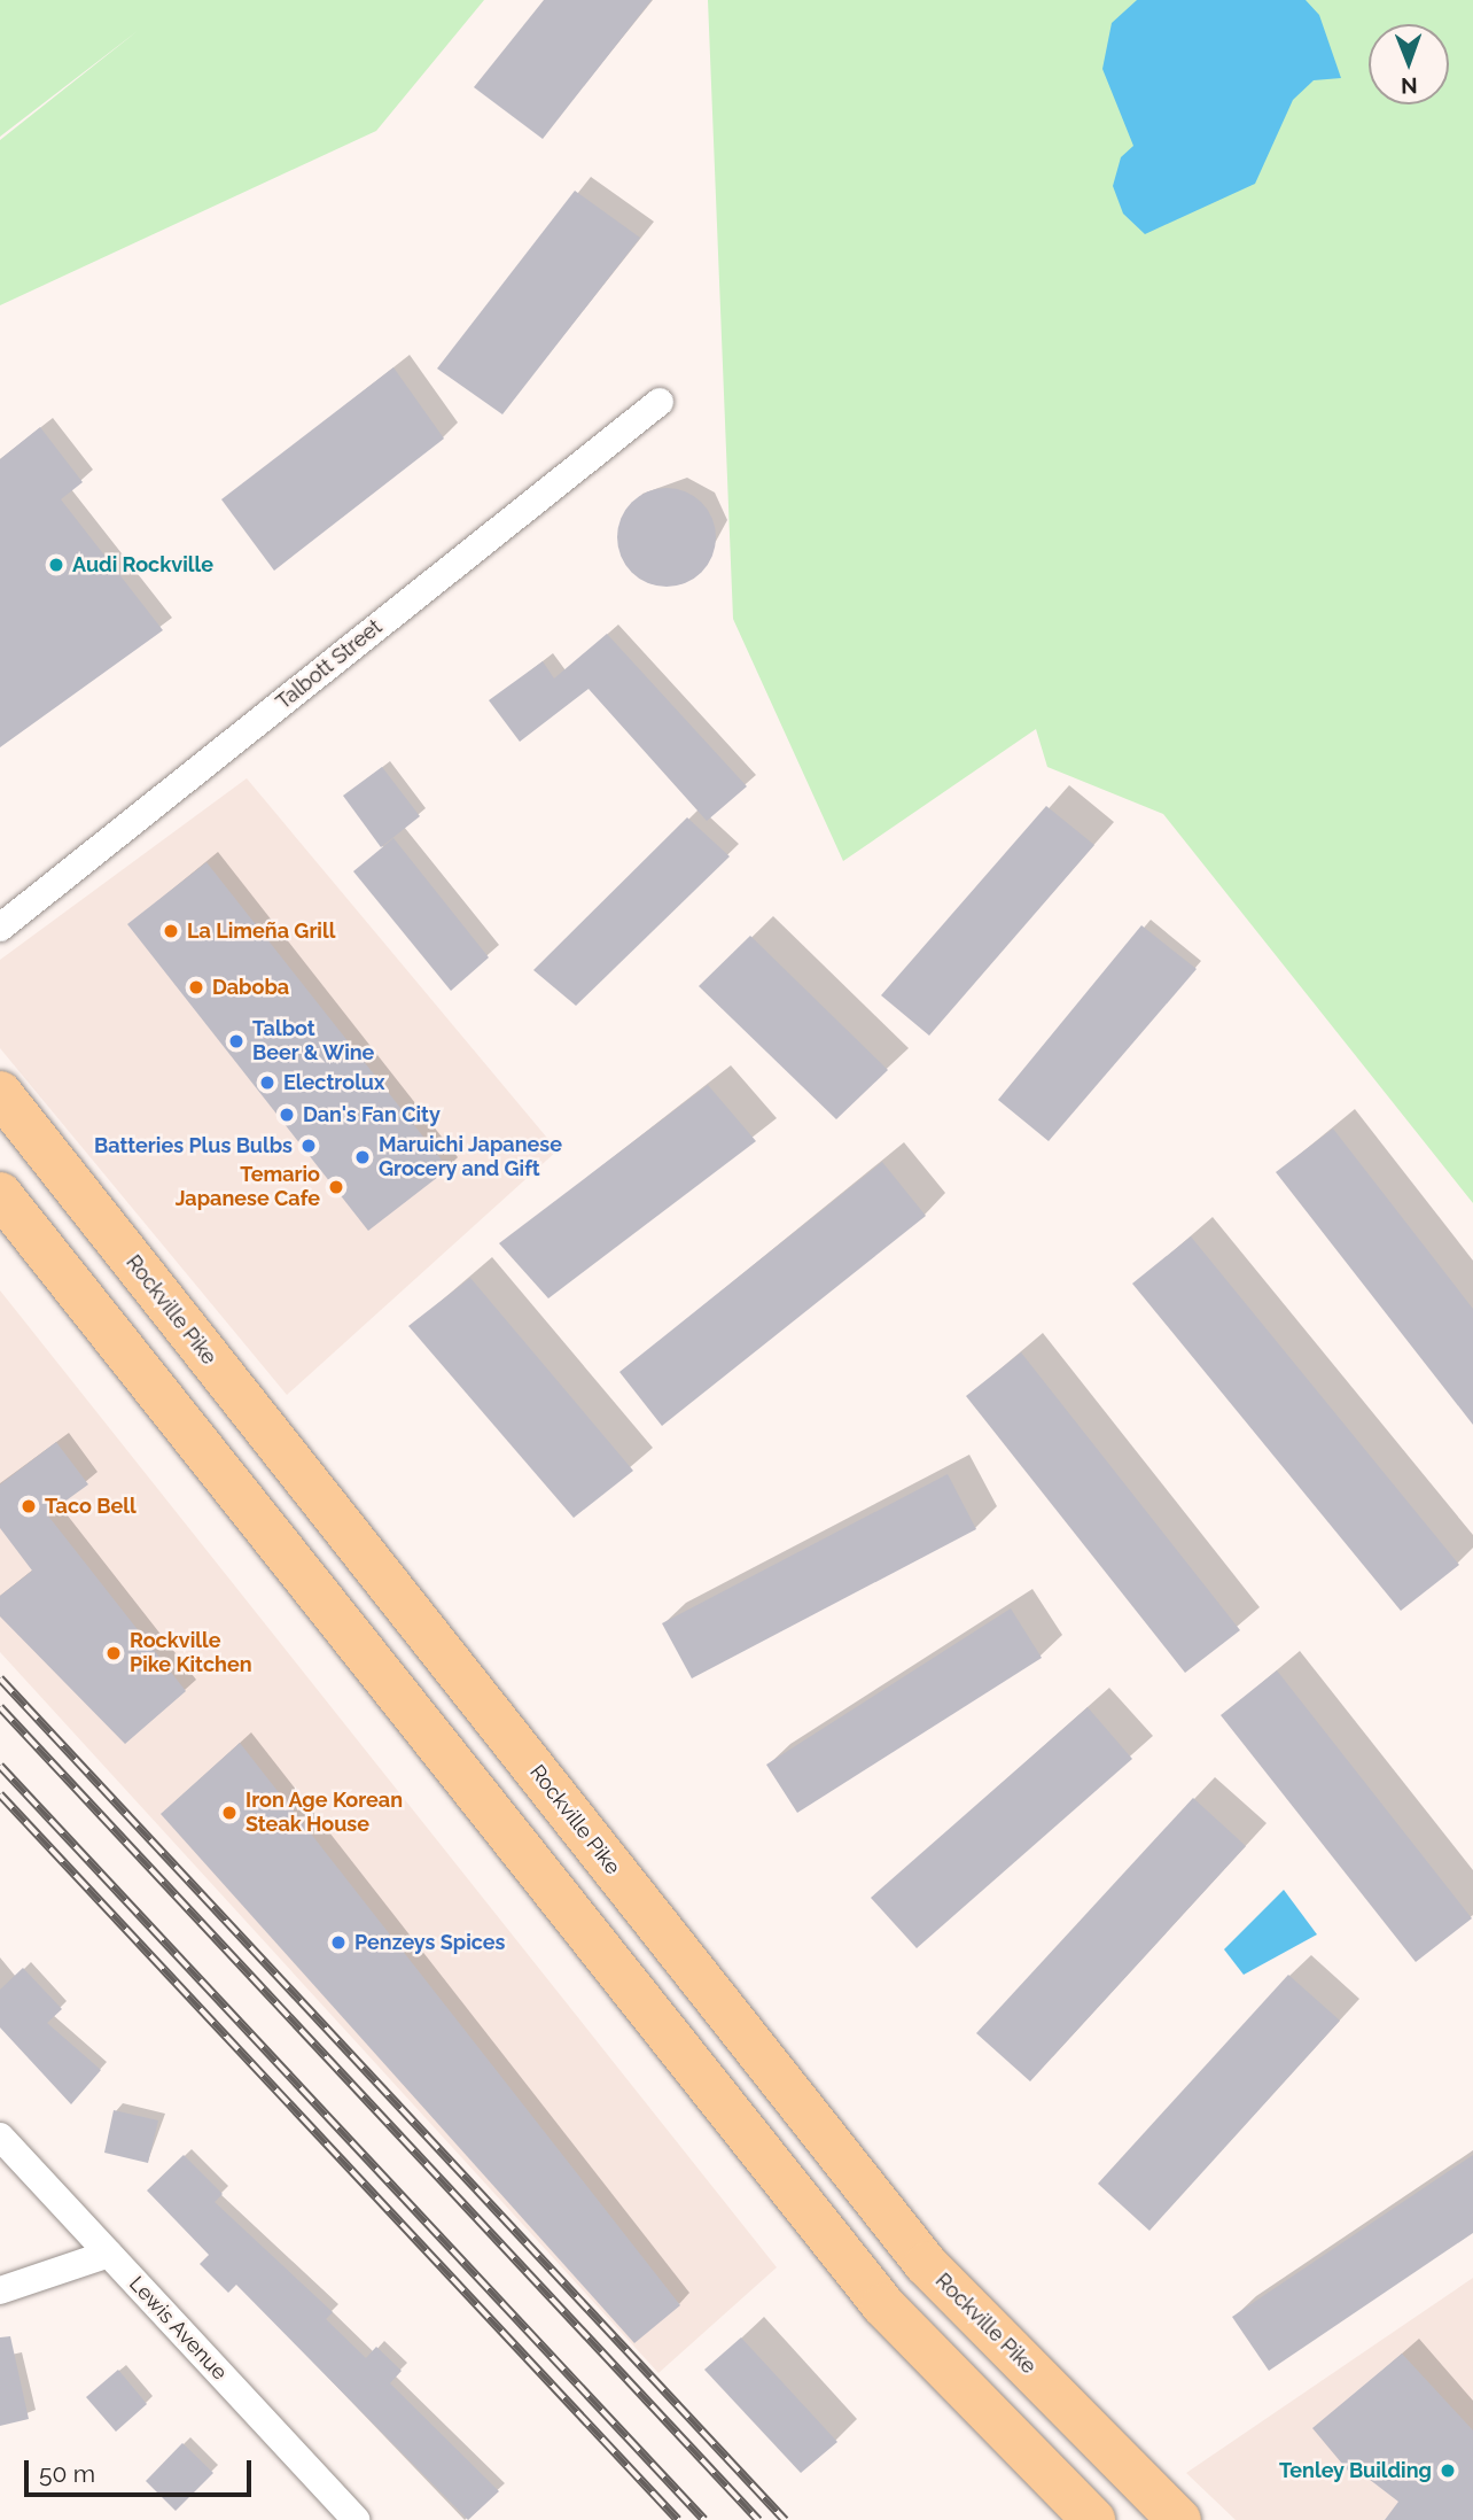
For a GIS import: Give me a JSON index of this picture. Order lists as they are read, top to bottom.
{
  "streets": {
    "main road": ["Rockville Pike"],
    "street": ["Talbott Street", "Lewis Avenue"]
  },
  "places": [
    "Audi Rockville",
    "La Limeña Grill",
    "Daboba",
    "Talbot Beer & Wine",
    "Electrolux",
    "Dan's Fan City",
    "Batteries Plus Bulbs",
    "Maruichi Japanese Grocery and Gift",
    "Temario Japanese Cafe",
    "Taco Bell",
    "Rockville Pike Kitchen",
    "Iron Age Korean Steak House",
    "Penzeys Spices",
    "Tenley Building"
  ],
  "scale_bar": "50 m",
  "north": "bottom"
}
